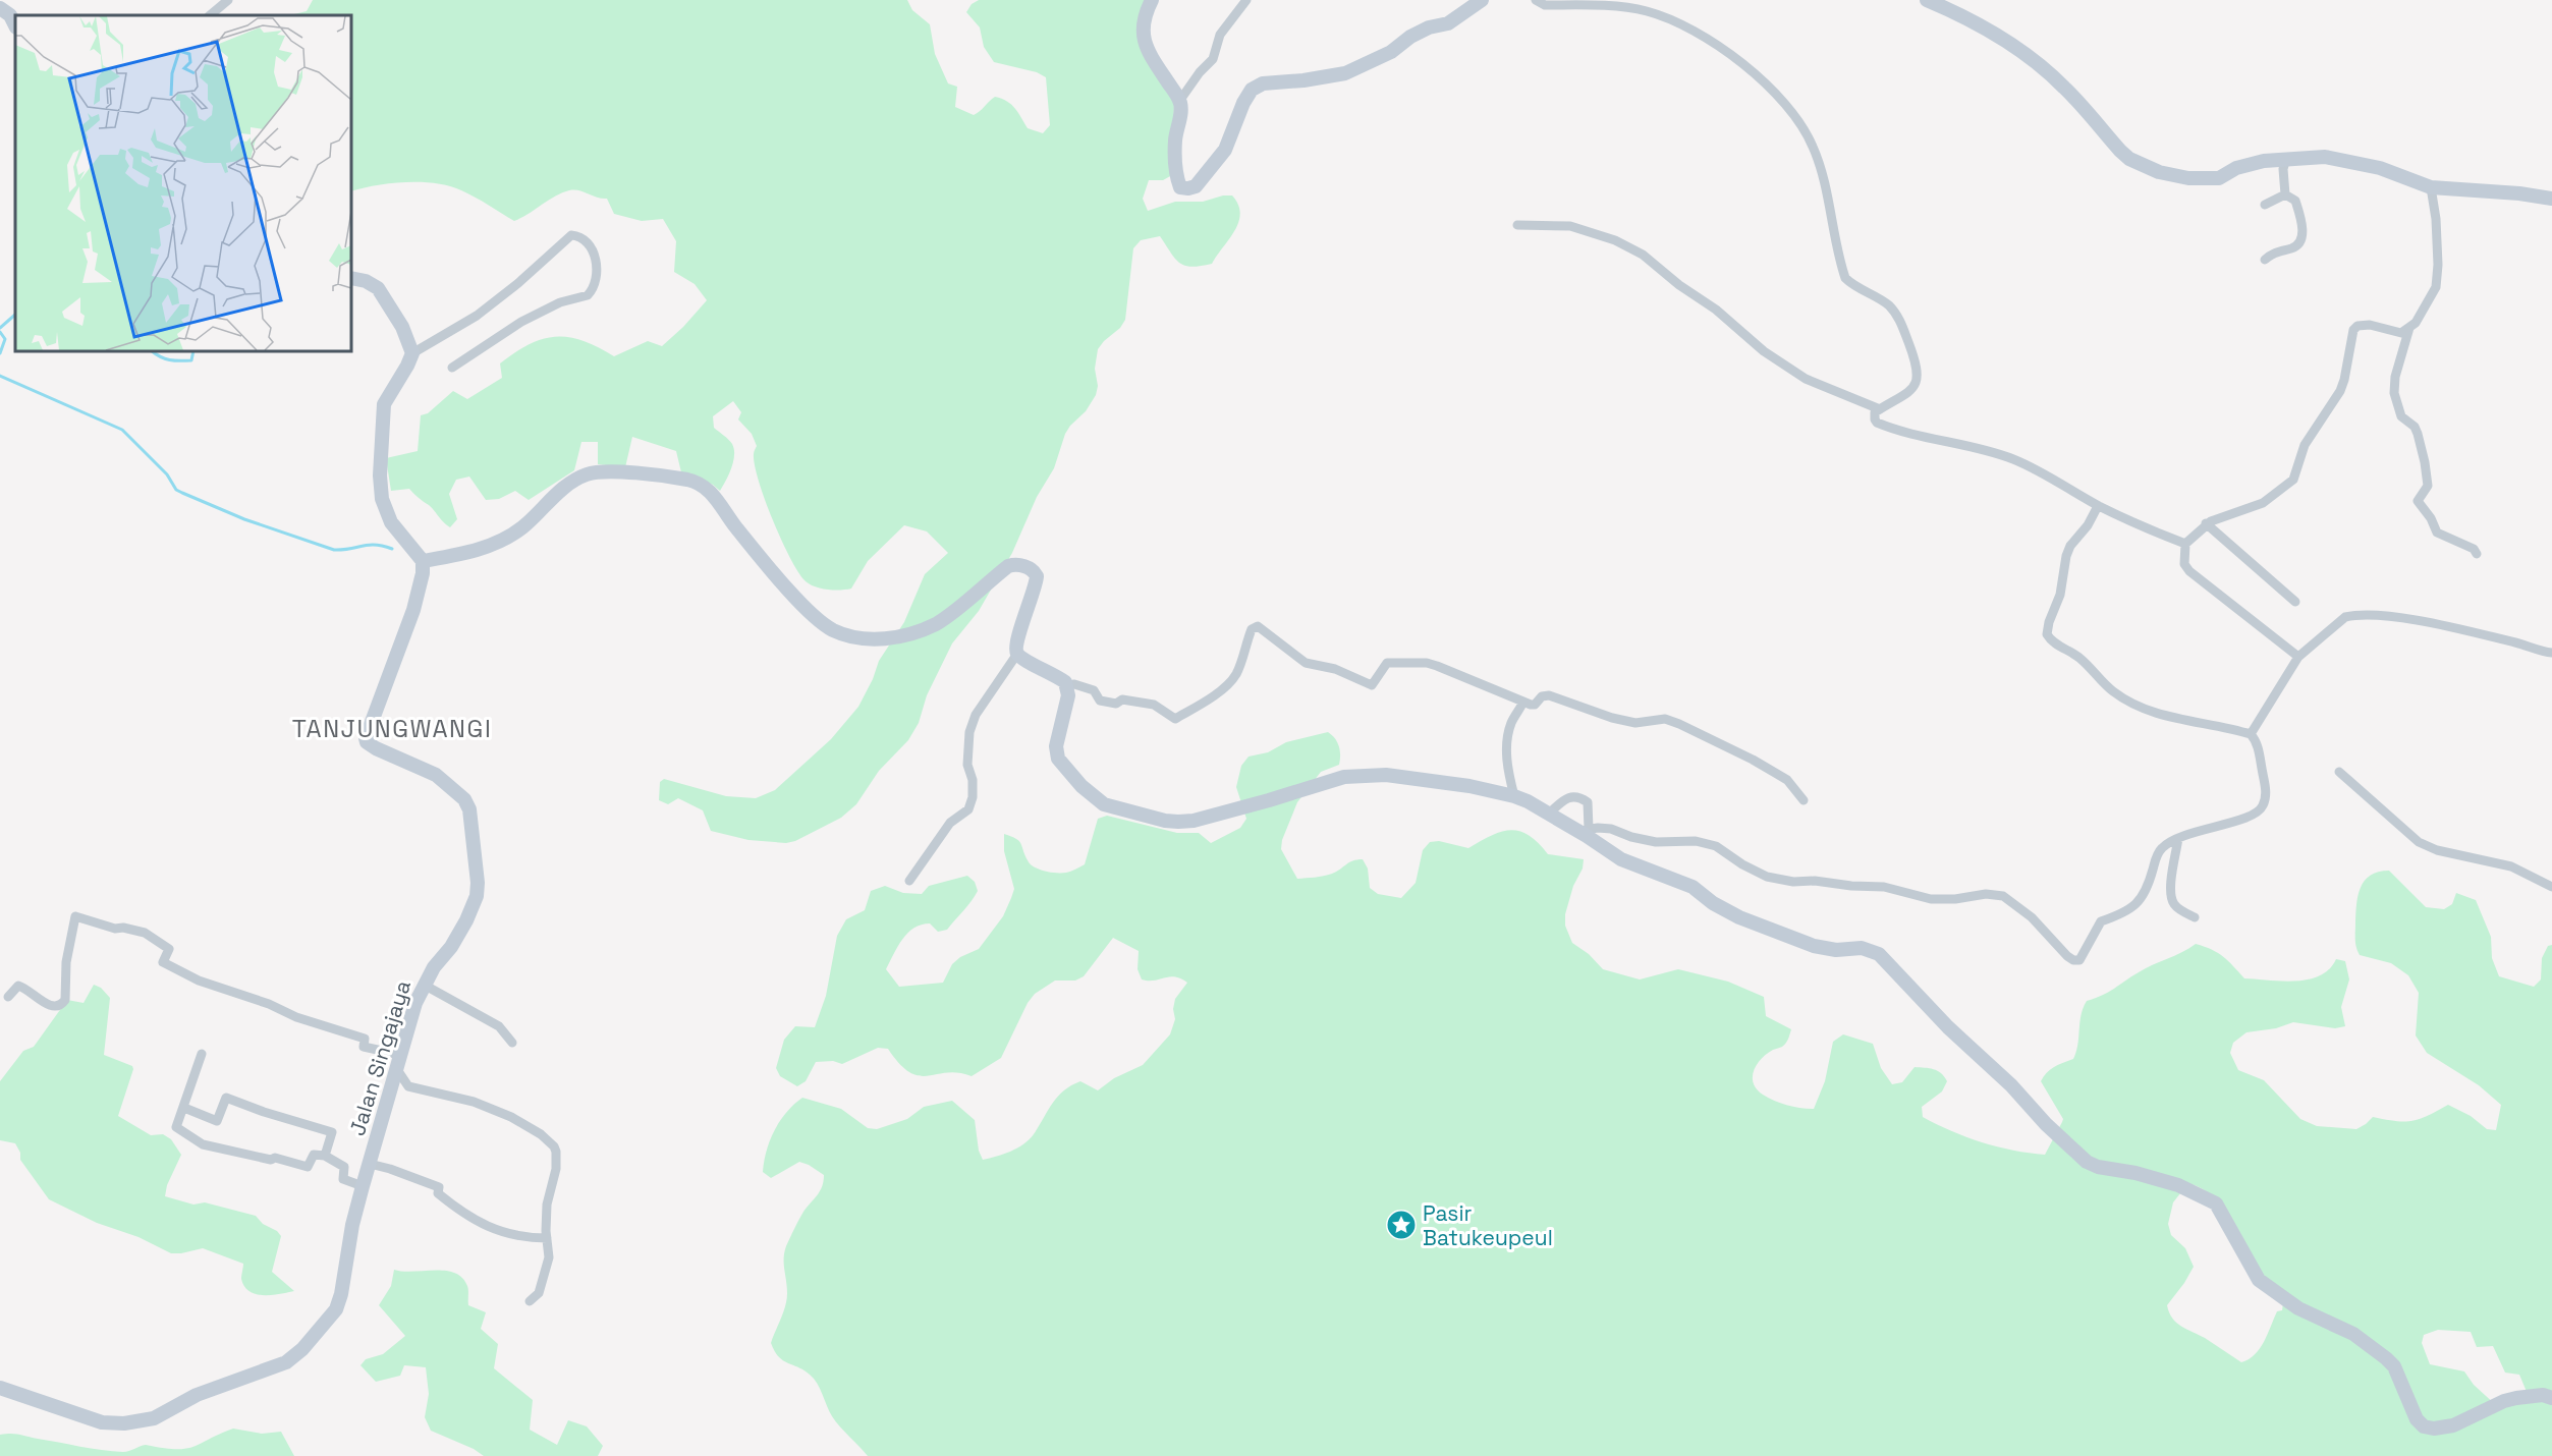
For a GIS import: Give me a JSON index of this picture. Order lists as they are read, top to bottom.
{
  "streets": {
    "street": ["Jalan Singajaya"]
  },
  "districts": ["TANJUNGWANGI"],
  "places": {
    "place": ["Pasir Batukeupeul"]
  }
}
